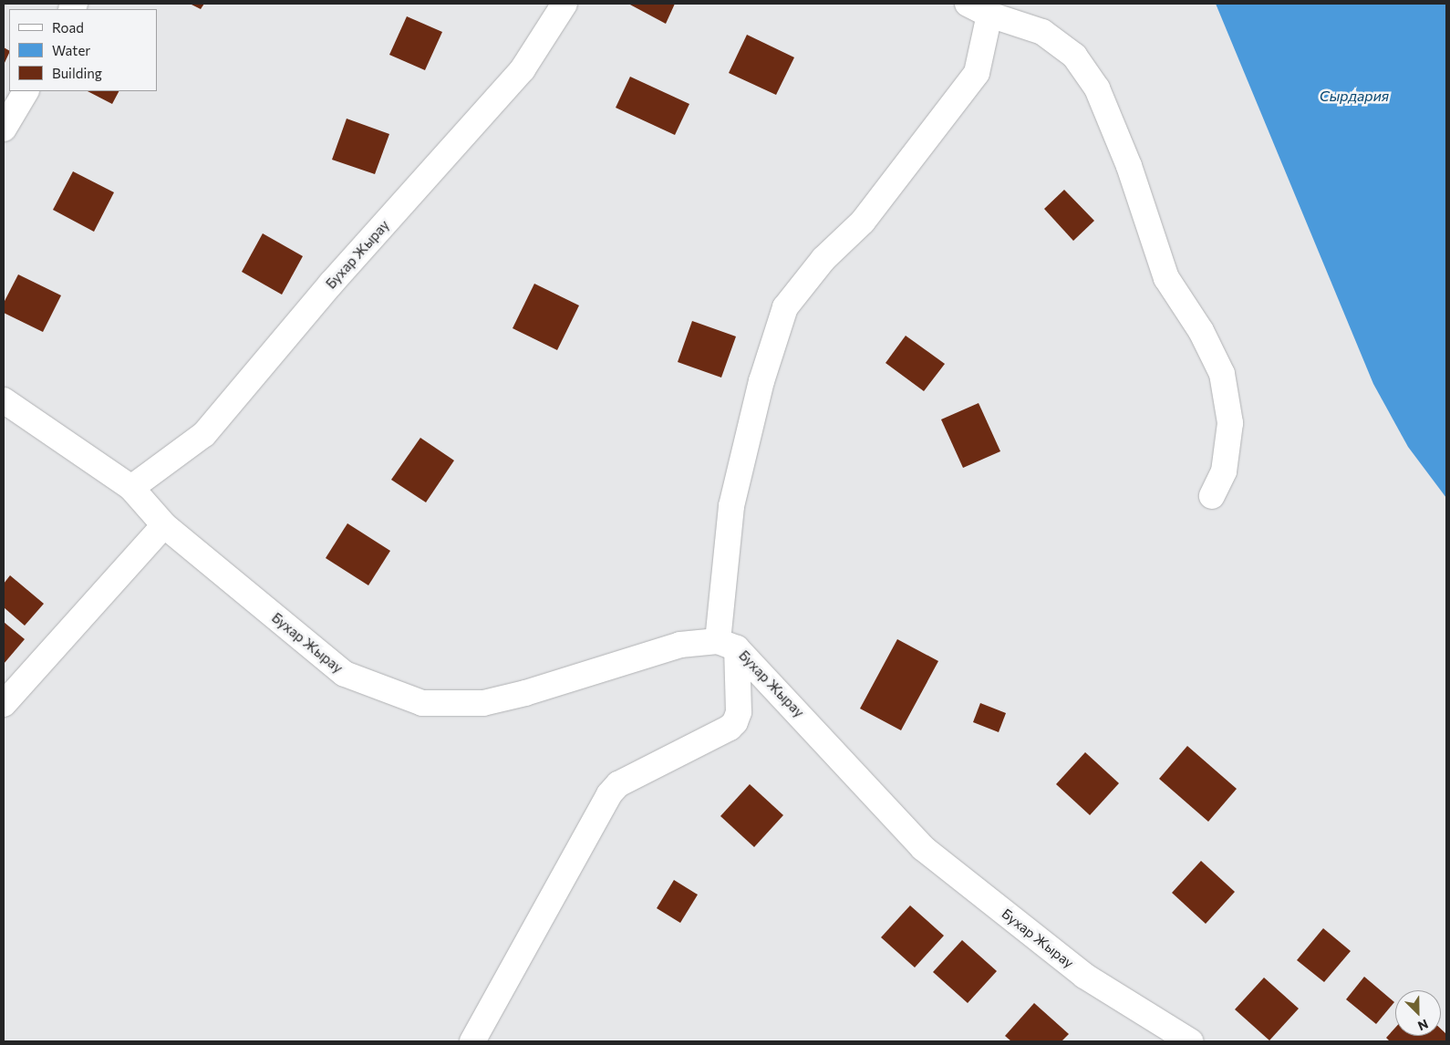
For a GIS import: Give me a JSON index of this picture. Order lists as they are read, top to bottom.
{
  "streets": {
    "street": ["Бухар Жырау"]
  },
  "water": ["Сырдария"],
  "legend": ["Road", "Water", "Building"],
  "north": "bottom right"
}
